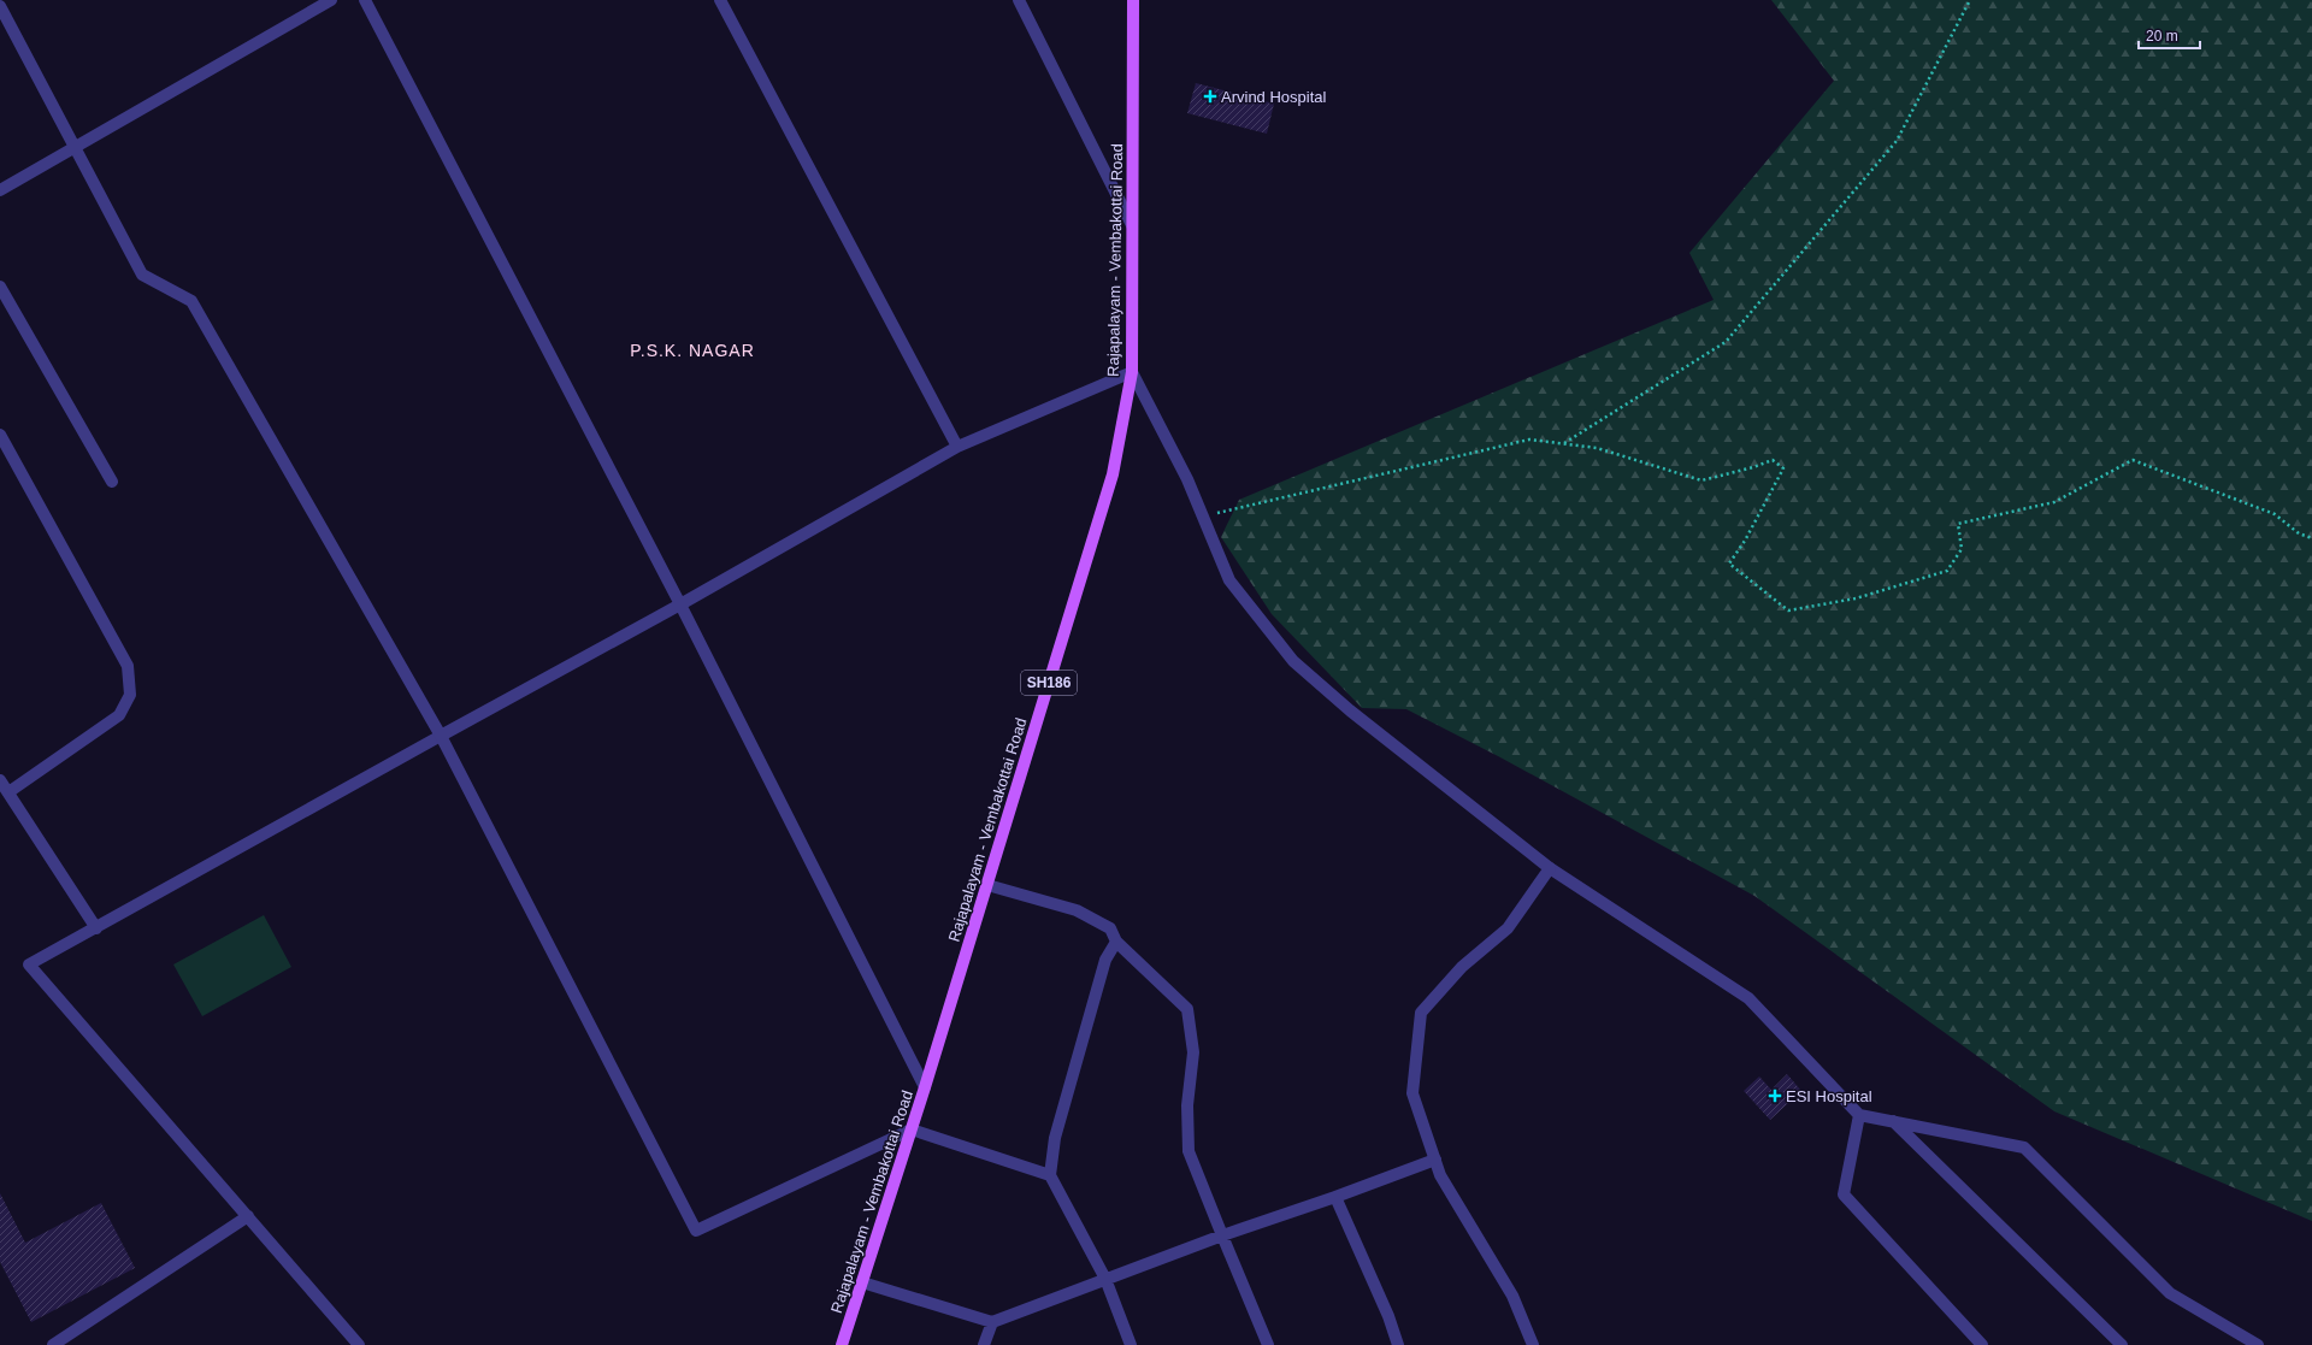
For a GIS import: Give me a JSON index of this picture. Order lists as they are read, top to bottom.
{
  "streets": {
    "main road": ["Rajapalayam - Vembakottai Road", "SH186"]
  },
  "districts": ["P.S.K. NAGAR"],
  "places": {
    "health": ["Arvind Hospital", "ESI Hospital"]
  },
  "scale_bar": "20 m"
}
